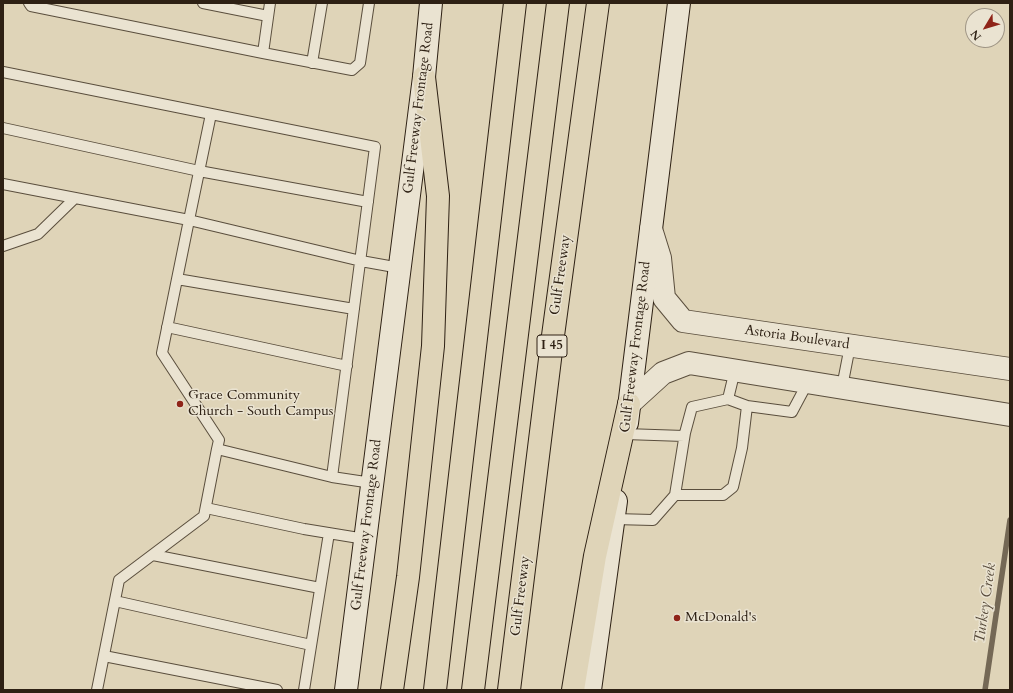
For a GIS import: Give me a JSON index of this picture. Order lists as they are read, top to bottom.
{
  "streets": {
    "highway": ["Gulf Freeway", "I 45"],
    "main road": ["Gulf Freeway Frontage Road", "Astoria Boulevard"]
  },
  "crossings": [
    ["Gulf Freeway Frontage Road", "Astoria Boulevard"]
  ],
  "water": ["Turkey Creek"],
  "places": ["Grace Community Church - South Campus", "McDonald's"],
  "north": "bottom left"
}
